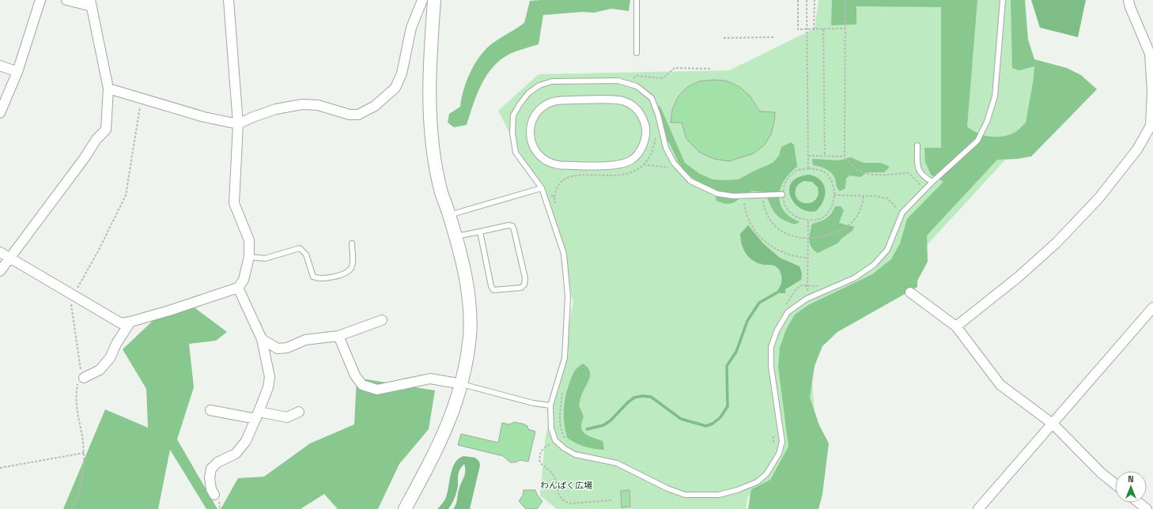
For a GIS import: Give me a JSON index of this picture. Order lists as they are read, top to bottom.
{
  "parks": ["わんぱく広場"],
  "north": "top"
}
